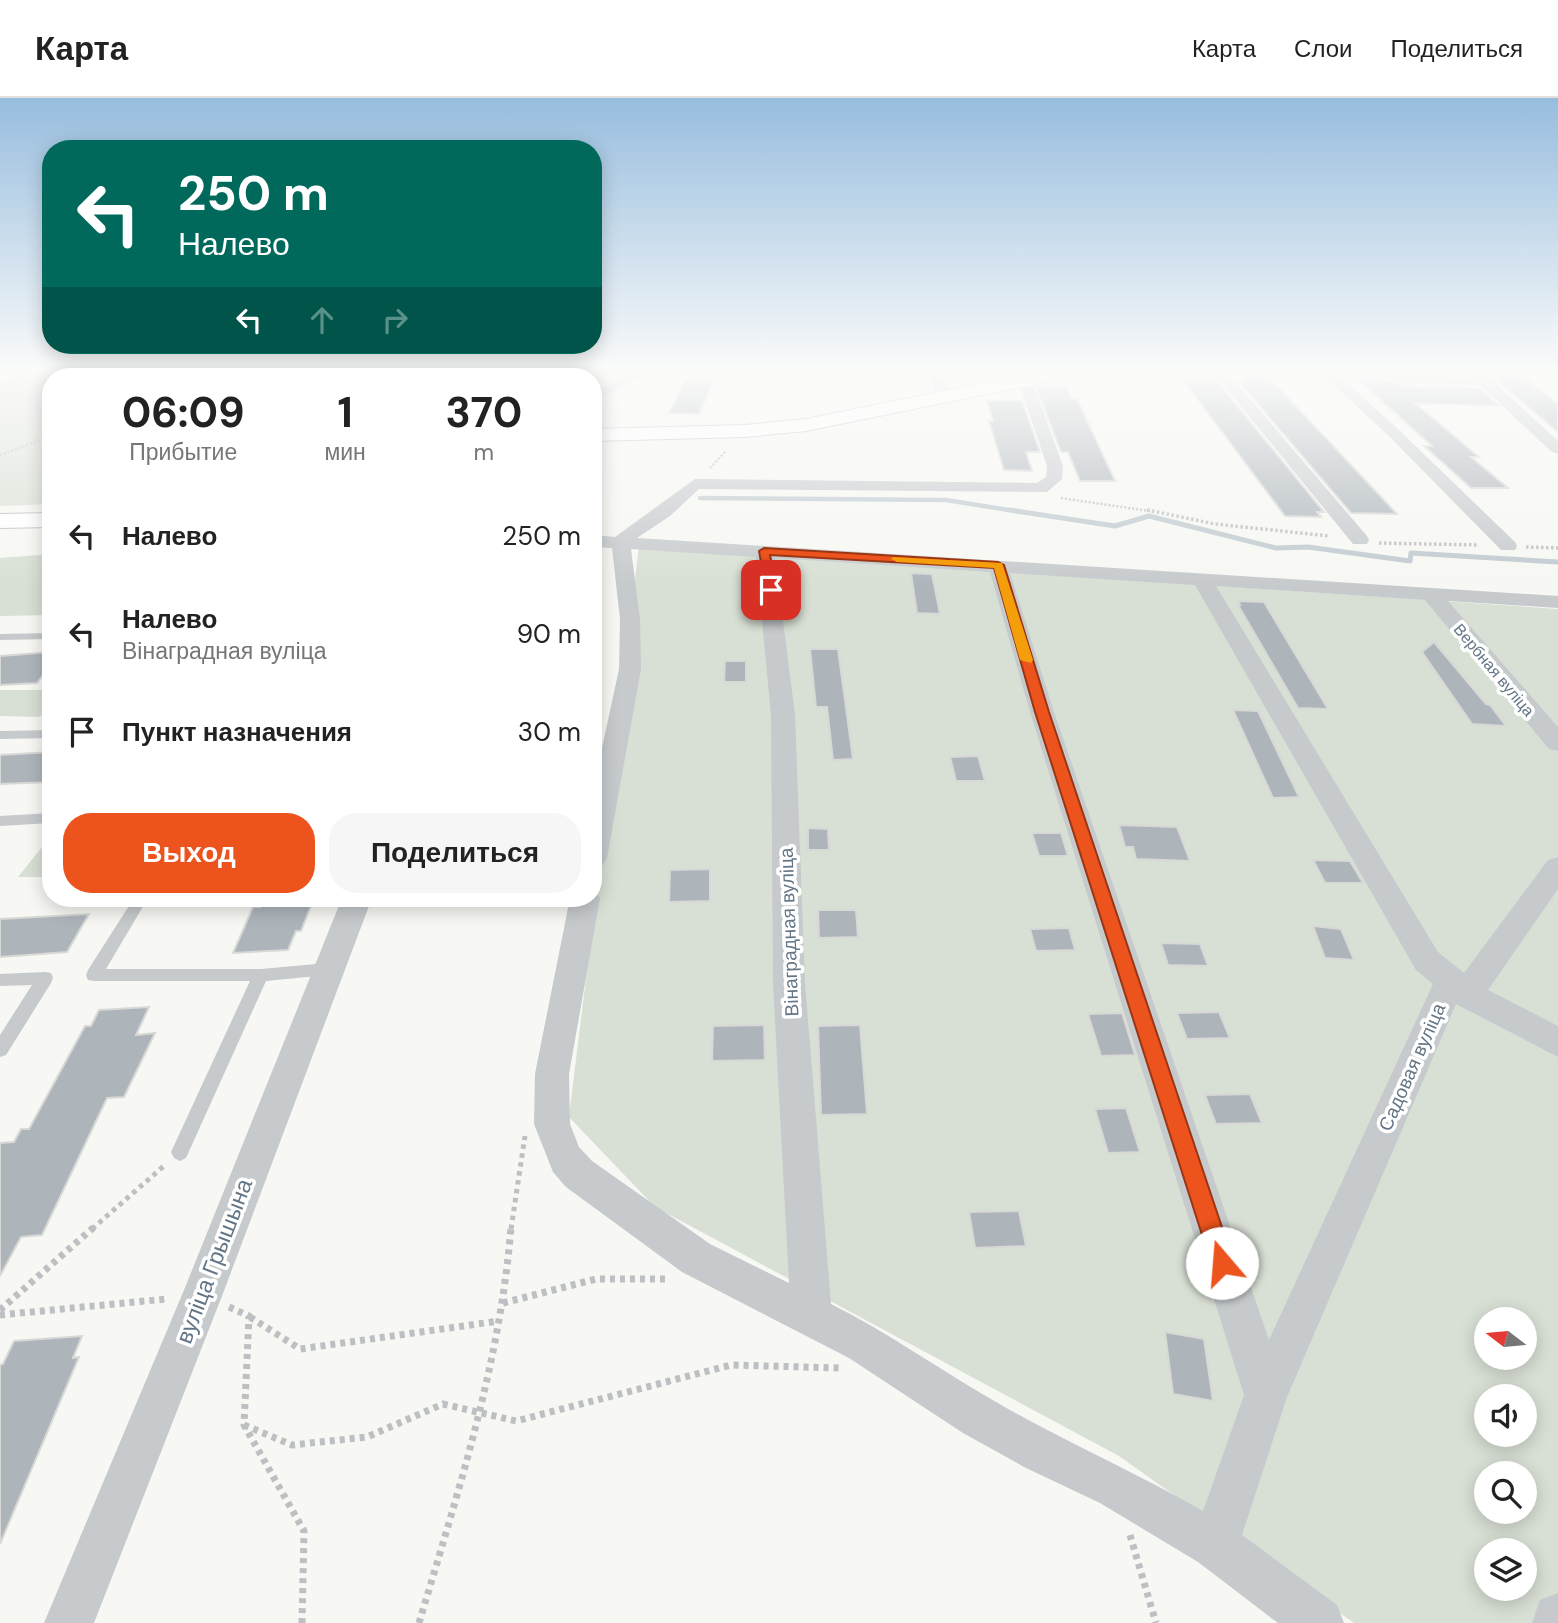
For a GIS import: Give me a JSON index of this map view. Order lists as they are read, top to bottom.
{
  "streets": {
    "street": [
      "Вербная вуліца",
      "Вінаградная вуліца",
      "Садовая вуліца",
      "вуліца Грышына"
    ]
  },
  "north": "left",
  "page": {
    "header": "Карта",
    "nav": ["Карта", "Слои", "Поделиться"],
    "turn": ["250 m", "Налево"],
    "eta": [
      "06:09",
      "Прибытие",
      "1",
      "мин",
      "370",
      "m"
    ],
    "list": [
      {
        "name": "Налево",
        "value": "250 m"
      },
      {
        "name": "Налево",
        "note": "Вінаградная вуліца",
        "value": "90 m"
      },
      {
        "name": "Пункт назначения",
        "value": "30 m"
      }
    ],
    "buttons": ["Выход", "Поделиться"]
  }
}
